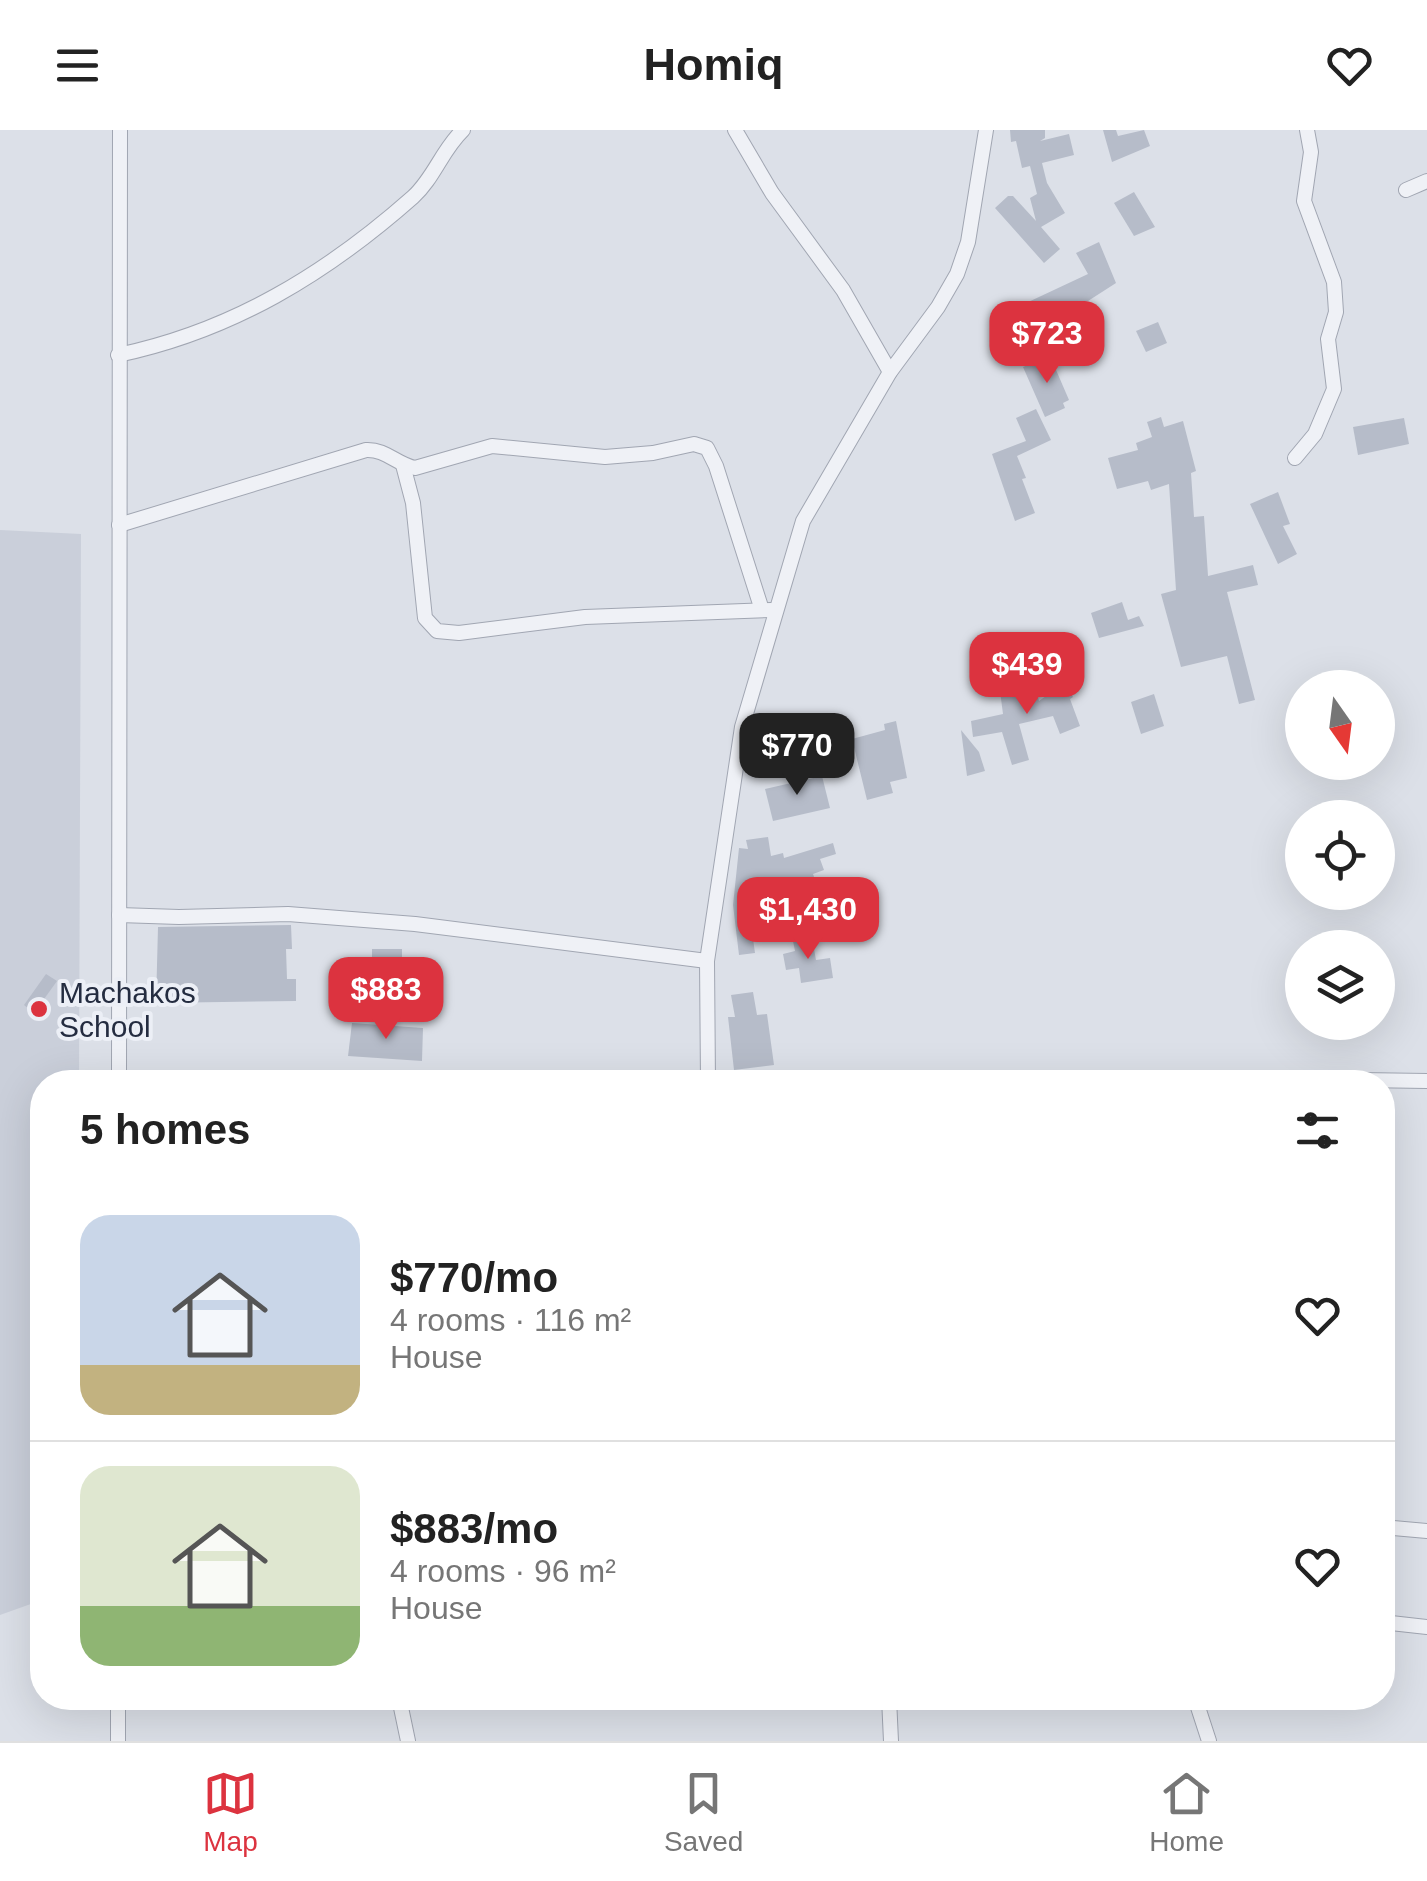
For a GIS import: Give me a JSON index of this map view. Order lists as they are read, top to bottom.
{
  "places": ["Machakos School"],
  "north": "bottom",
  "page": {
    "header": "Homiq",
    "price": [
      "$723",
      "$439",
      "$770",
      "$1,430",
      "$883"
    ],
    "heading": "5 homes",
    "list": [
      {
        "name": "$770/mo",
        "note": "4 rooms · 116 m² · House"
      },
      {
        "name": "$883/mo",
        "note": "4 rooms · 96 m² · House"
      }
    ],
    "tabs": ["Map", "Saved", "Home"]
  }
}
